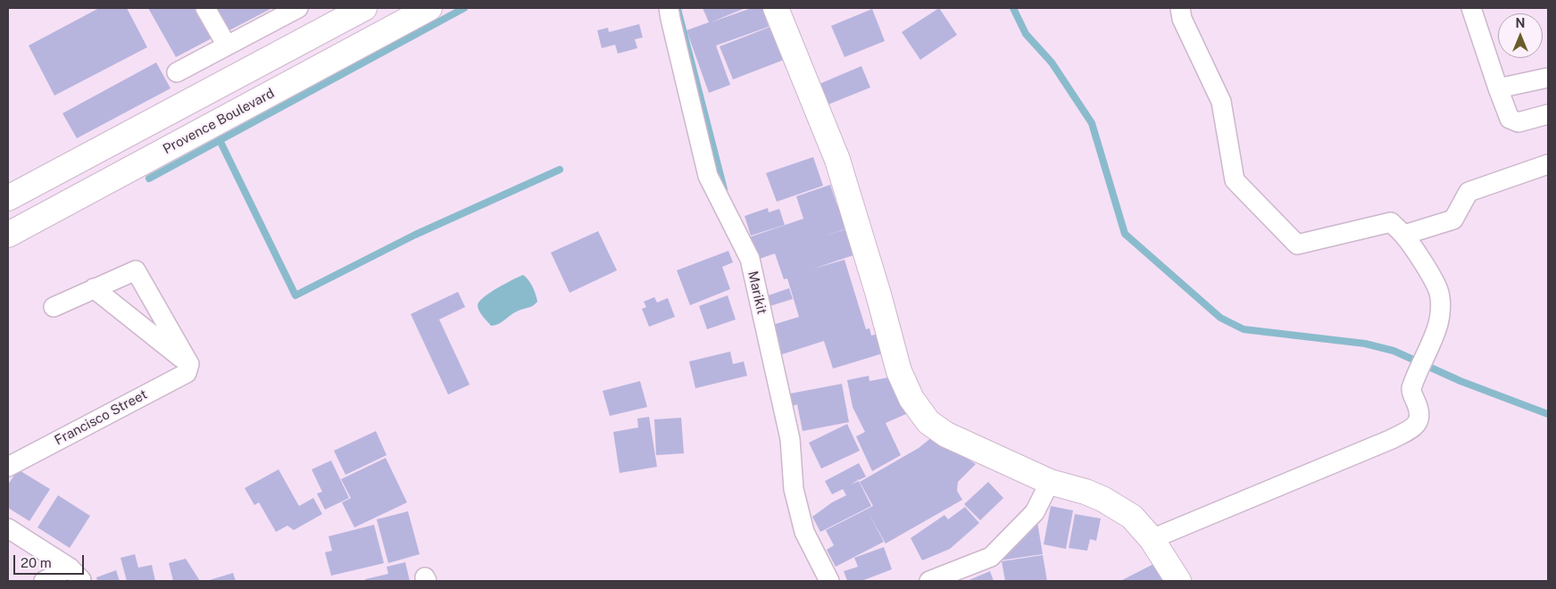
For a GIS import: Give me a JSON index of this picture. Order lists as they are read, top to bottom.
{
  "streets": {
    "street": ["Provence Boulevard", "Marikit", "Francisco Street"]
  },
  "scale_bar": "20 m",
  "north": "top"
}
